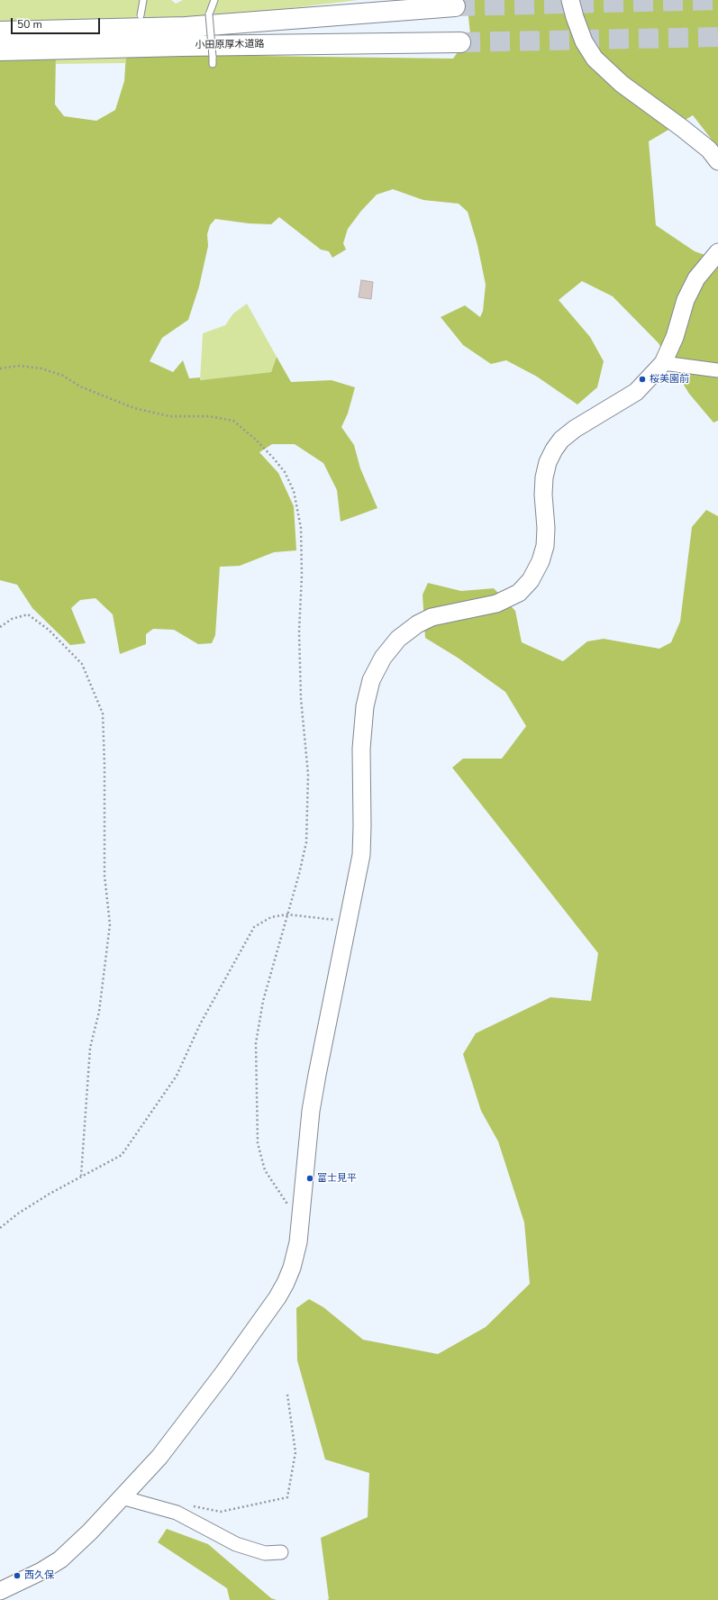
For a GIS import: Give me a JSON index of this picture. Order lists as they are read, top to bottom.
{
  "streets": {
    "highway": ["小田原厚木道路"]
  },
  "places": ["桜美園前", "富士見平", "西久保"],
  "scale_bar": "50 m"
}
